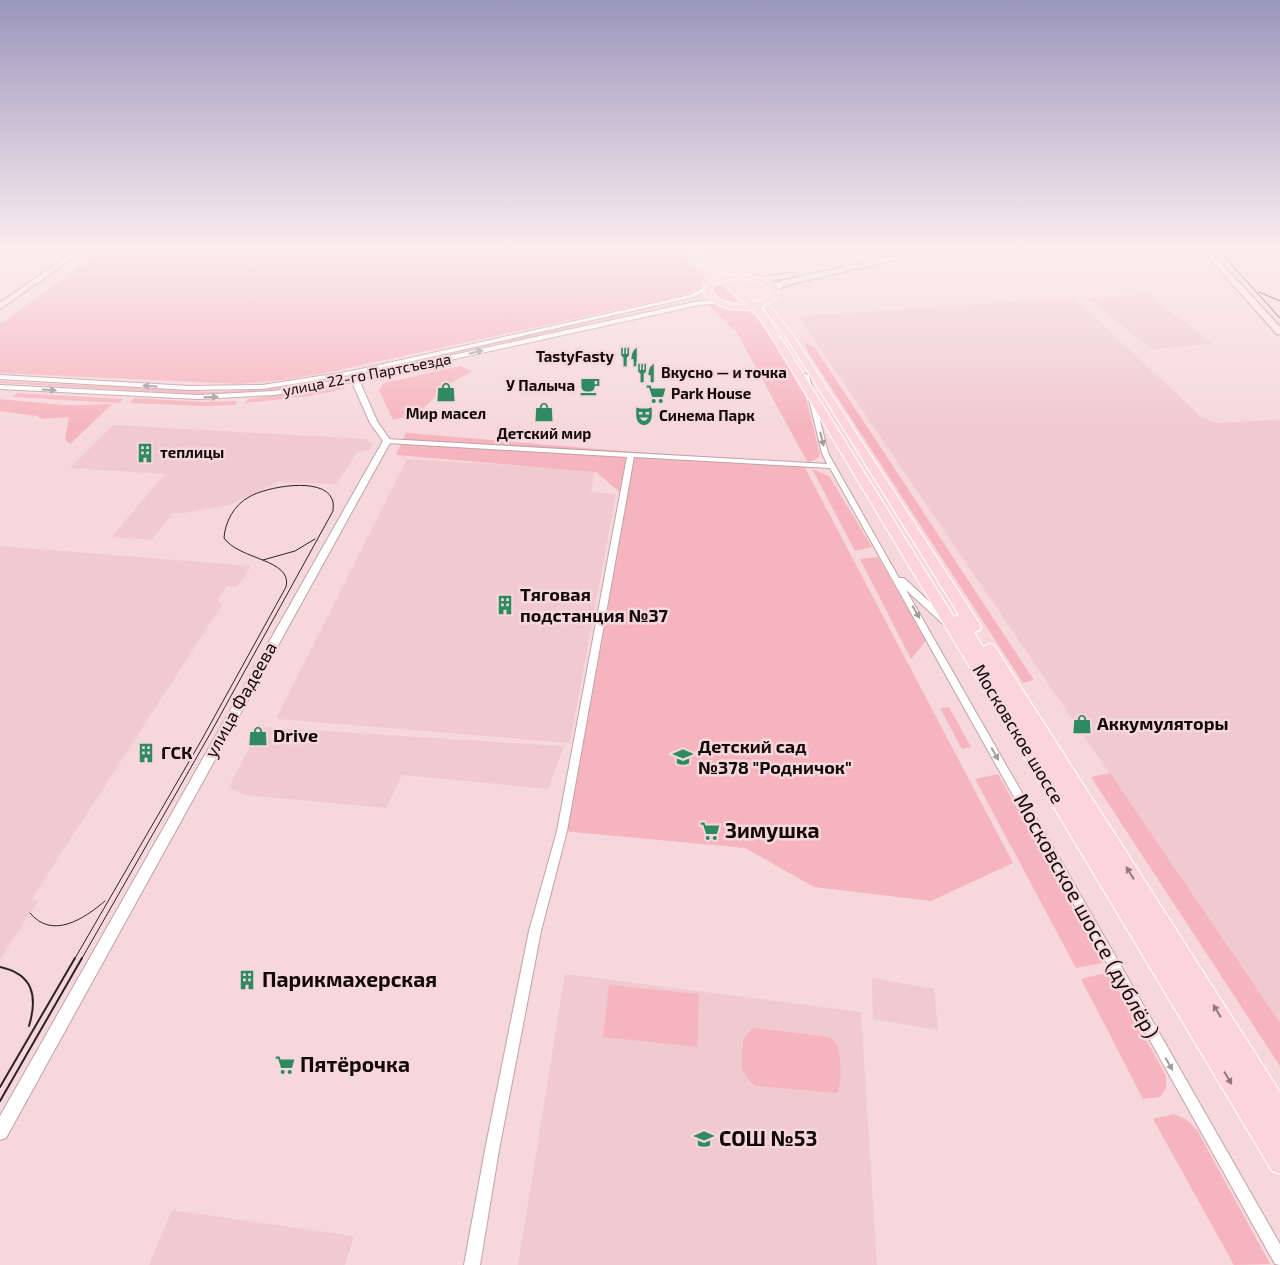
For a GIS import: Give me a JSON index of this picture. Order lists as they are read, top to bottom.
{
  "streets": {
    "main road": ["Московское шоссе"],
    "street": ["улица 22-го Партсъезда", "улица Фадеева", "Московское шоссе (дублёр)"]
  },
  "crossings": [
    ["Московское шоссе", "Московское шоссе (дублёр)"]
  ],
  "one_way": ["Московское шоссе (дублёр)"],
  "places": {
    "restaurant": ["TastyFasty", "Вкусно — и точка"],
    "cafe": ["У Палыча"],
    "shop": [
      "Мир масел",
      "Детский мир",
      "Аккумуляторы",
      "Drive"
    ],
    "supermarket": ["Park House", "Зимушка", "Пятёрочка"],
    "theatre": ["Синема Парк"],
    "building": [
      "теплицы",
      "Тяговая подстанция №37",
      "ГСК",
      "Парикмахерская"
    ],
    "school or university": ["Детский сад №378 \"Родничок\"", "СОШ №53"]
  }
}
